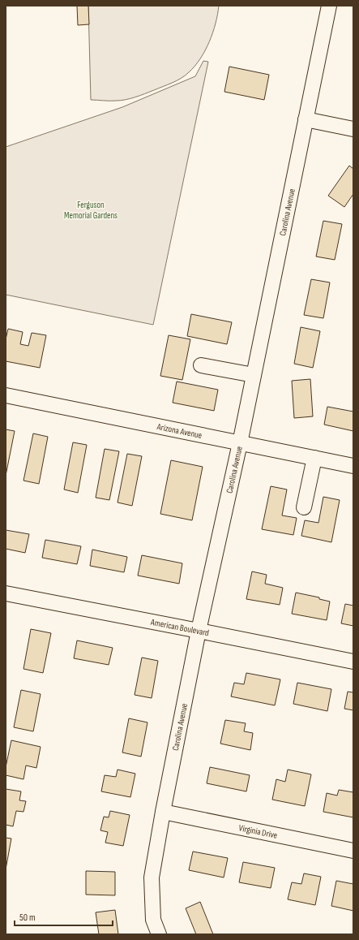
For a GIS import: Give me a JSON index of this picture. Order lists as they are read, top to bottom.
{
  "streets": {
    "street": [
      "Carolina Avenue",
      "Arizona Avenue",
      "American Boulevard",
      "Virginia Drive"
    ]
  },
  "crossings": [
    ["Carolina Avenue", "Arizona Avenue"],
    ["Carolina Avenue", "American Boulevard"],
    ["Carolina Avenue", "Virginia Drive"]
  ],
  "parks": ["Ferguson Memorial Gardens"],
  "scale_bar": "50 m"
}
